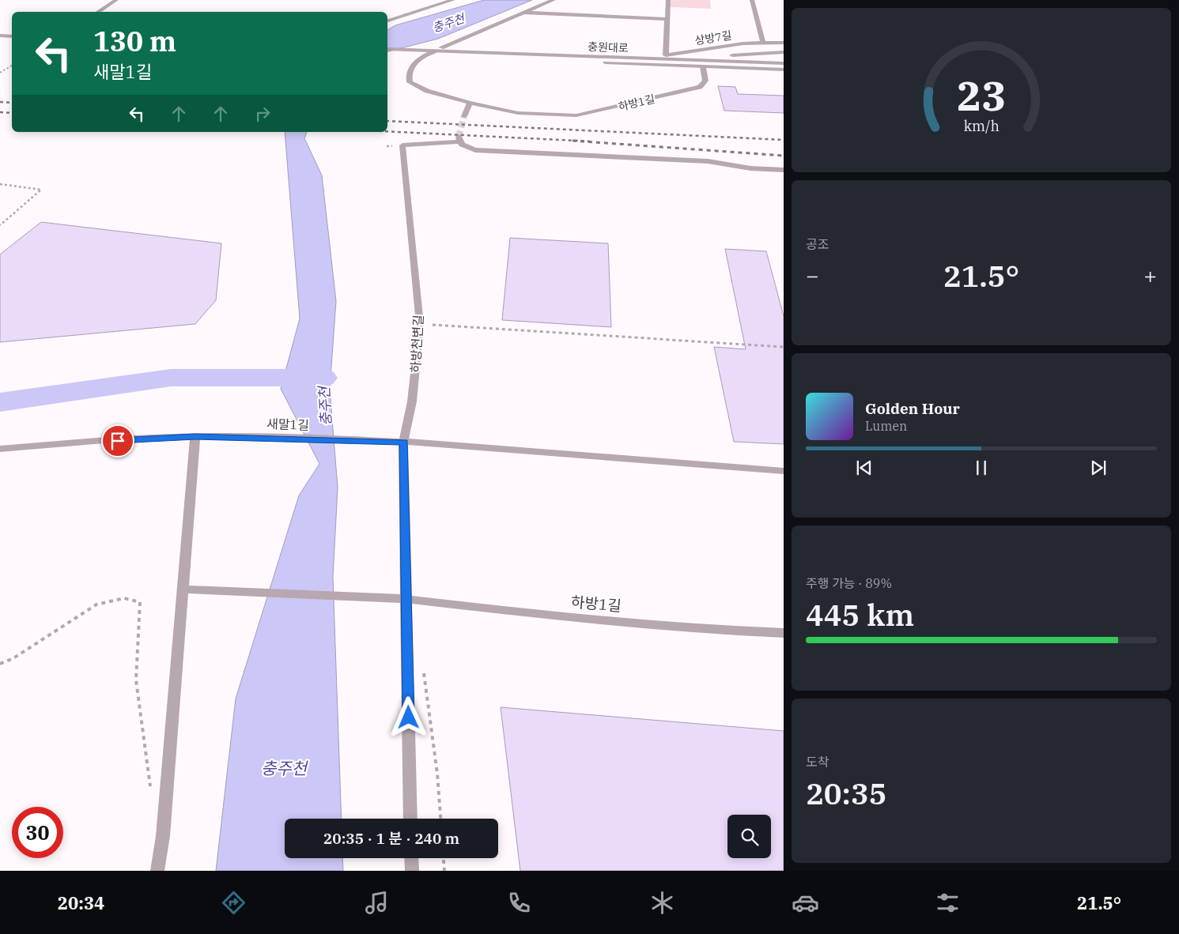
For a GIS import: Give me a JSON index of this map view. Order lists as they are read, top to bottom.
{
  "streets": {
    "street": [
      "상방7길",
      "충원대로",
      "하방1길",
      "하방천변길",
      "새말1길"
    ]
  },
  "crossings": [
    ["상방7길", "충원대로"],
    ["충원대로", "하방1길"],
    ["하방1길", "하방천변길"],
    ["하방천변길", "새말1길"]
  ],
  "water": ["충주천"],
  "page": {
    "turn": ["130 m", "새말1길"],
    "tile": [
      "공조",
      ["주행 가능 · 89%", "445 km"],
      ["도착", "20:35"]
    ],
    "heat": ["−", "21.5°", "+"],
    "song": ["Golden Hour", "Lumen"],
    "limit": "30",
    "trip": "20:35 · 1 분 · 240 m",
    "tabs": ["20:34", "21.5°"],
    "gauge": ["23", "km/h"]
  }
}
